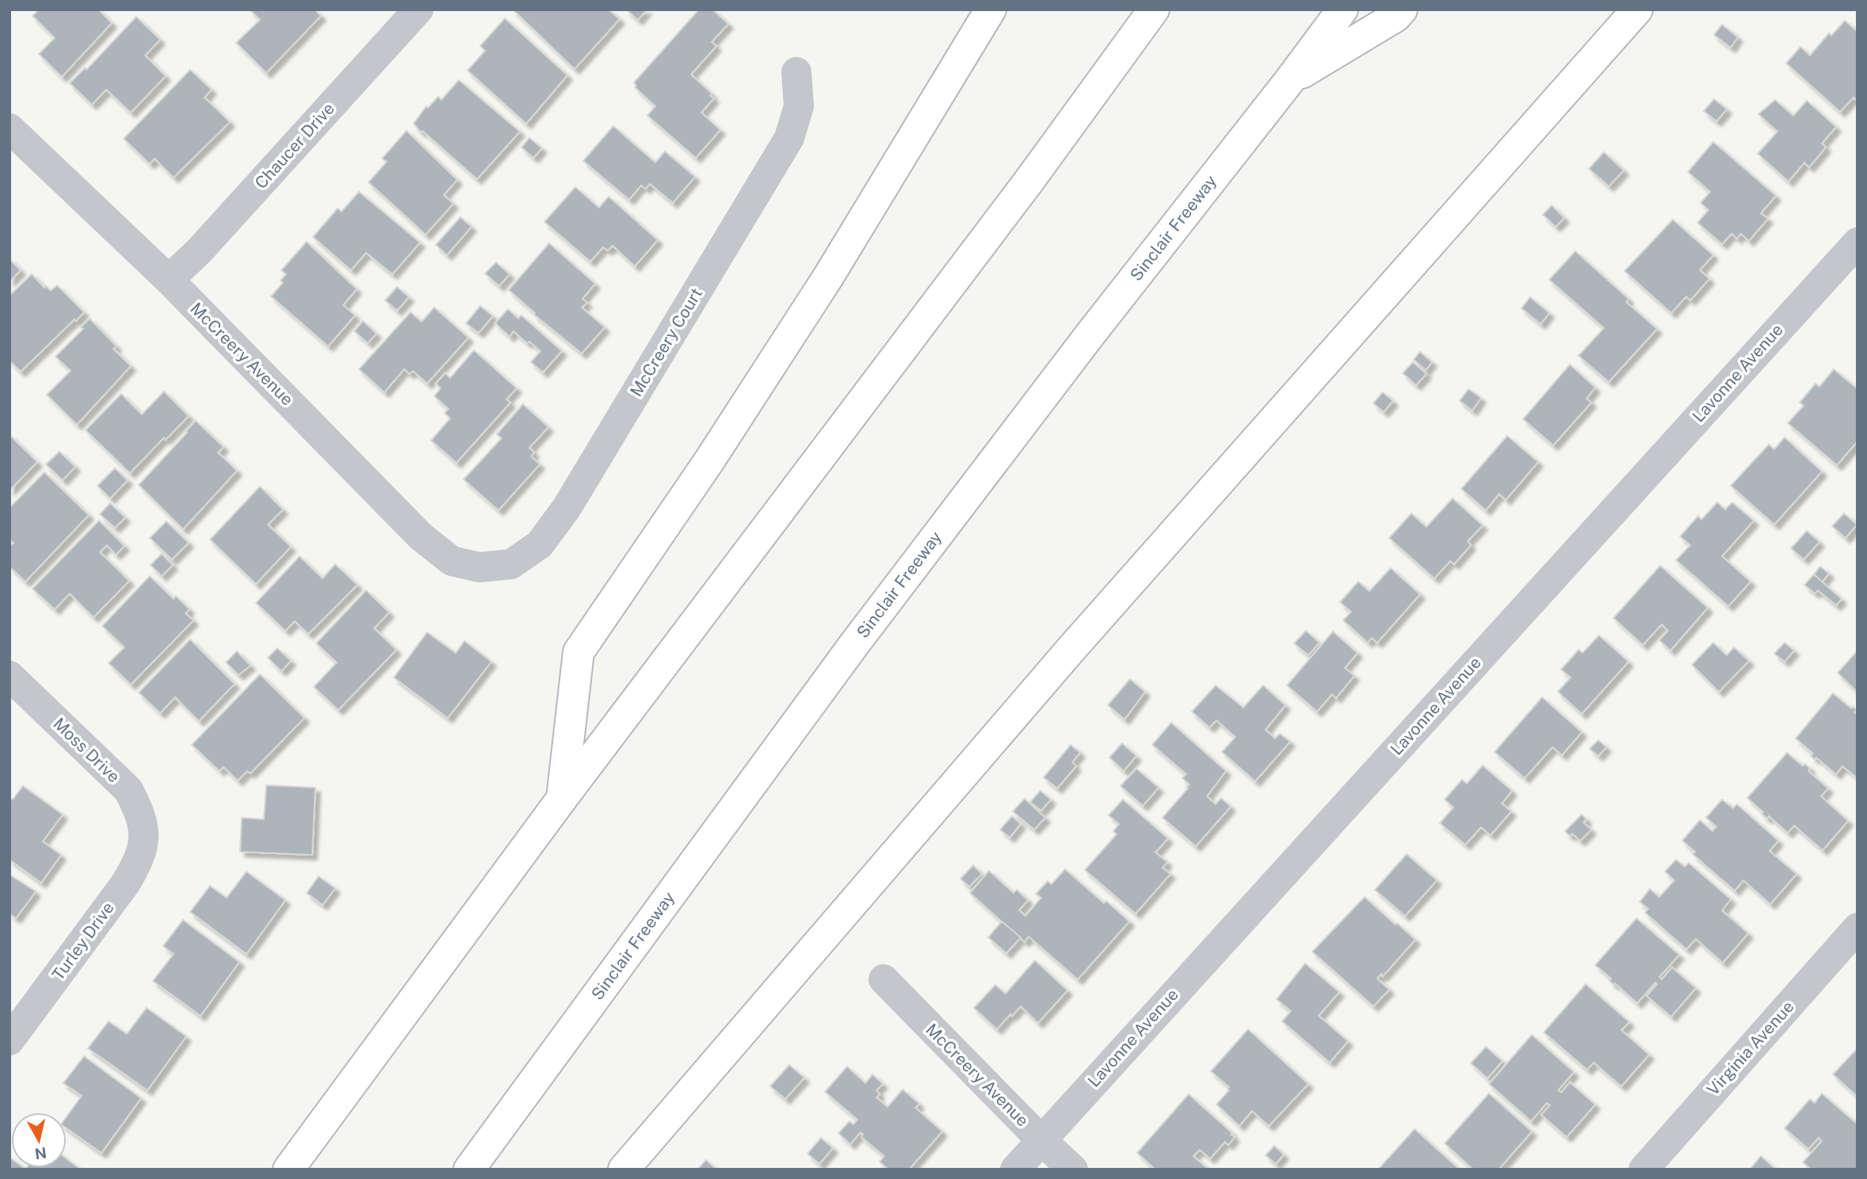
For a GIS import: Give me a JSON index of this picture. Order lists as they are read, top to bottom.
{
  "streets": {
    "highway": ["Sinclair Freeway"],
    "street": [
      "Chaucer Drive",
      "McCreery Court",
      "McCreery Avenue",
      "Lavonne Avenue",
      "Moss Drive",
      "Turley Drive",
      "Virginia Avenue"
    ]
  },
  "crossings": [
    ["Chaucer Drive", "McCreery Avenue"],
    ["McCreery Court", "McCreery Avenue"],
    ["McCreery Avenue", "Lavonne Avenue"],
    ["Moss Drive", "Turley Drive"]
  ],
  "north": "bottom"
}
